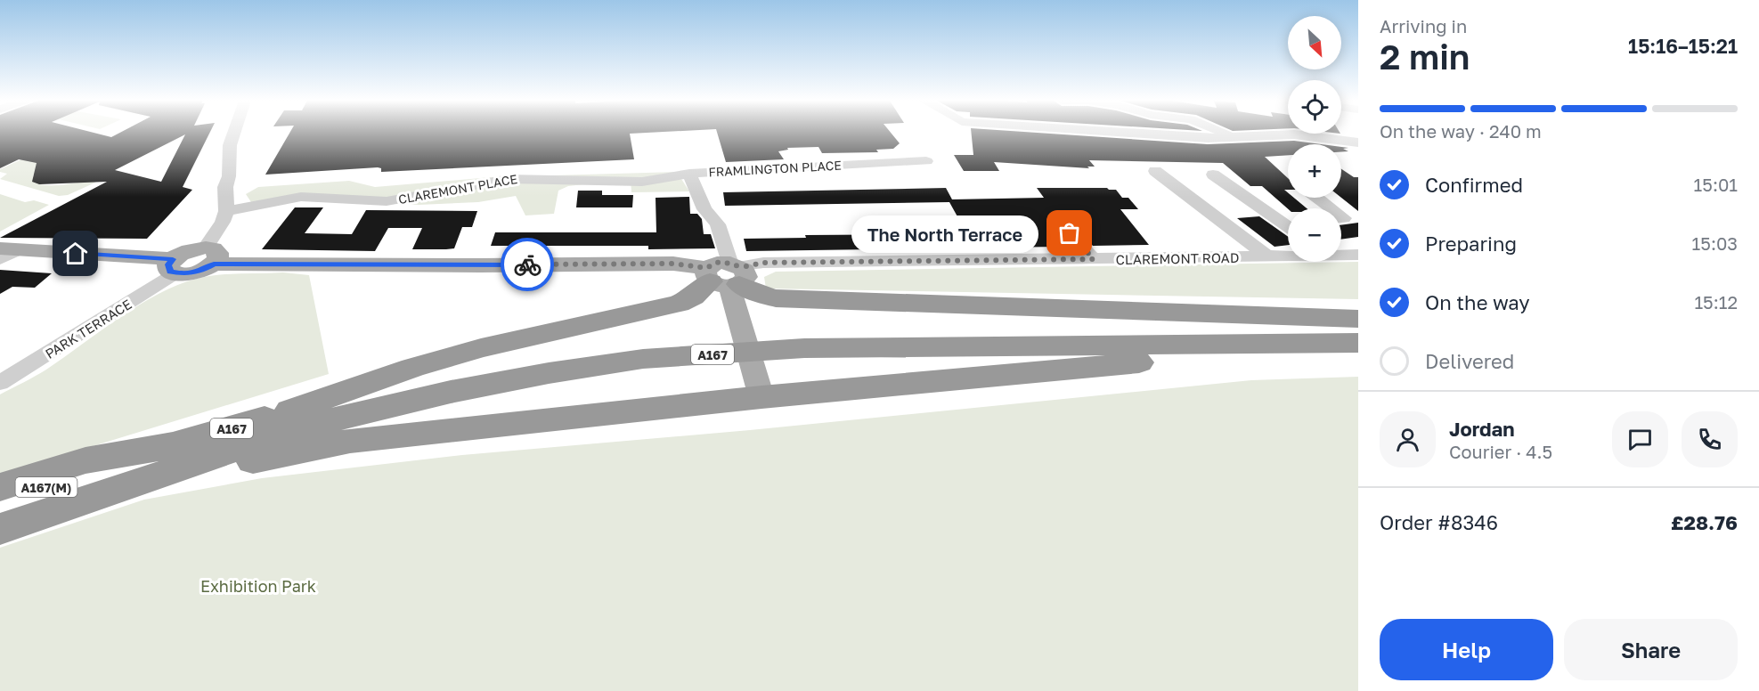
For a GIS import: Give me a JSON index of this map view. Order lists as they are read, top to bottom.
{
  "streets": {
    "highway": ["A167", "A167(M)"],
    "main road": ["CLAREMONT ROAD"],
    "street": ["FRAMLINGTON PLACE", "CLAREMONT PLACE", "PARK TERRACE"]
  },
  "crossings": [
    ["FRAMLINGTON PLACE", "CLAREMONT PLACE"],
    ["FRAMLINGTON PLACE", "CLAREMONT ROAD"],
    ["A167", "A167(M)"]
  ],
  "parks": ["Exhibition Park"],
  "places": ["The North Terrace"],
  "north": "bottom right",
  "page": {
    "heading": ["2 min", "Arriving in", "15:16–15:21"],
    "panel": [
      "Jordan",
      "Courier · 4.5",
      "Order #8346",
      "£28.76"
    ],
    "map_buttons": ["+", "−"],
    "bar": "On the way · 240 m",
    "list": [
      ["Confirmed", "15:01"],
      ["Preparing", "15:03"],
      ["On the way", "15:12"],
      "Delivered"
    ],
    "bubble": "The North Terrace",
    "buttons": ["Help", "Share"]
  }
}
